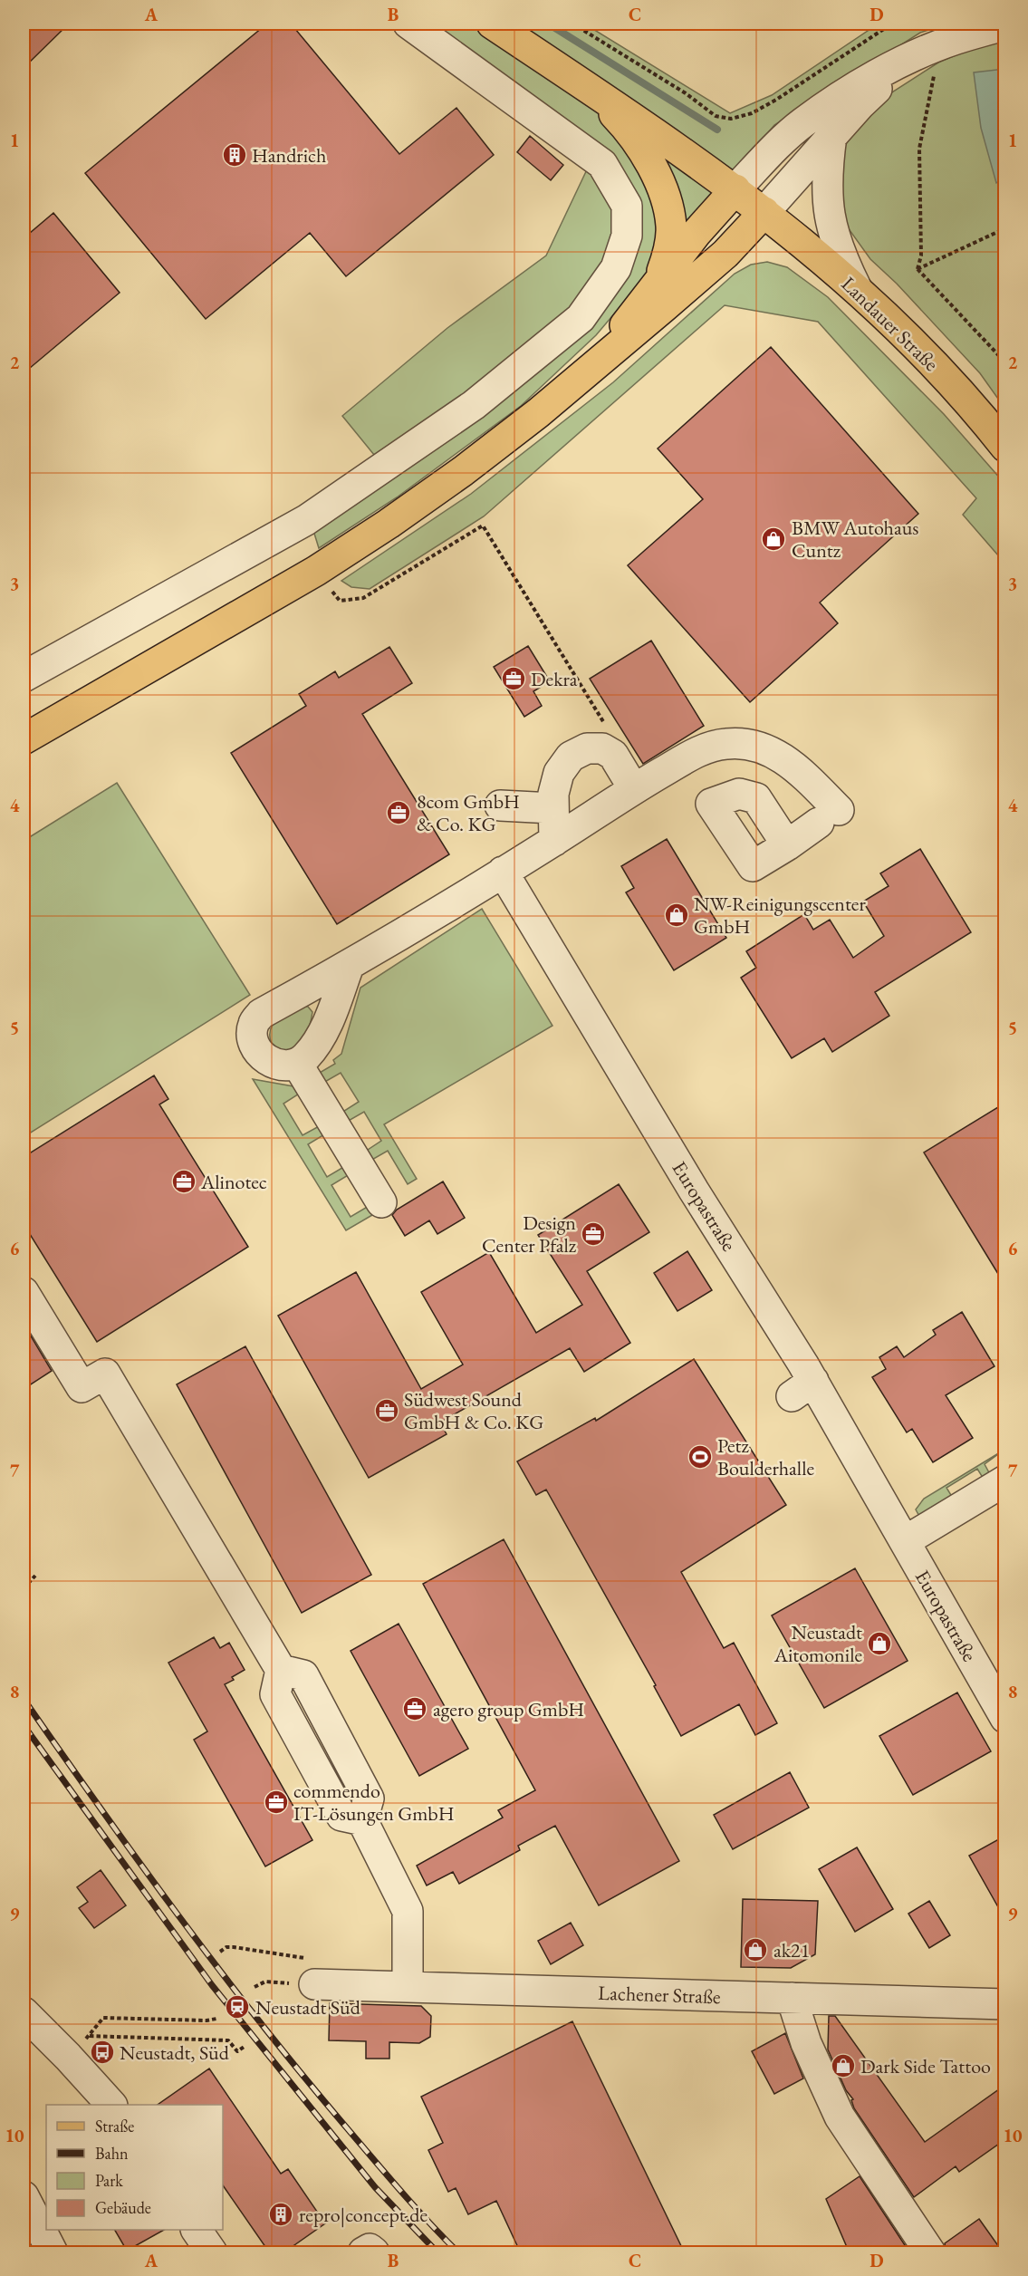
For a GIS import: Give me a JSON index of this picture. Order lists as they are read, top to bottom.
{
  "streets": {
    "main road": ["Landauer Straße"],
    "street": ["Europastraße", "Lachener Straße"]
  },
  "places": {
    "building": ["Handrich", "repro|concept.de"],
    "shop": [
      "BMW Autohaus Cuntz",
      "NW-Reinigungscenter GmbH",
      "Neustadt Aitomonile",
      "ak21",
      "Dark Side Tattoo"
    ],
    "office": [
      "Dekra",
      "8com GmbH & Co. KG",
      "Alinotec",
      "Design Center Pfalz",
      "Südwest Sound GmbH & Co. KG",
      "agero group GmbH",
      "commendo IT-Lösungen GmbH"
    ],
    "sports": ["Petz Boulderhalle"],
    "station": ["Neustadt Süd"],
    "bus stop": ["Neustadt, Süd"]
  },
  "legend": [
    "Straße",
    "Bahn",
    "Park",
    "Gebäude"
  ],
  "grid": {
    "columns": [
      "A",
      "B",
      "C",
      "D"
    ],
    "rows": [
      "1",
      "2",
      "3",
      "4",
      "5",
      "6",
      "7",
      "8",
      "9",
      "10"
    ]
  }
}
